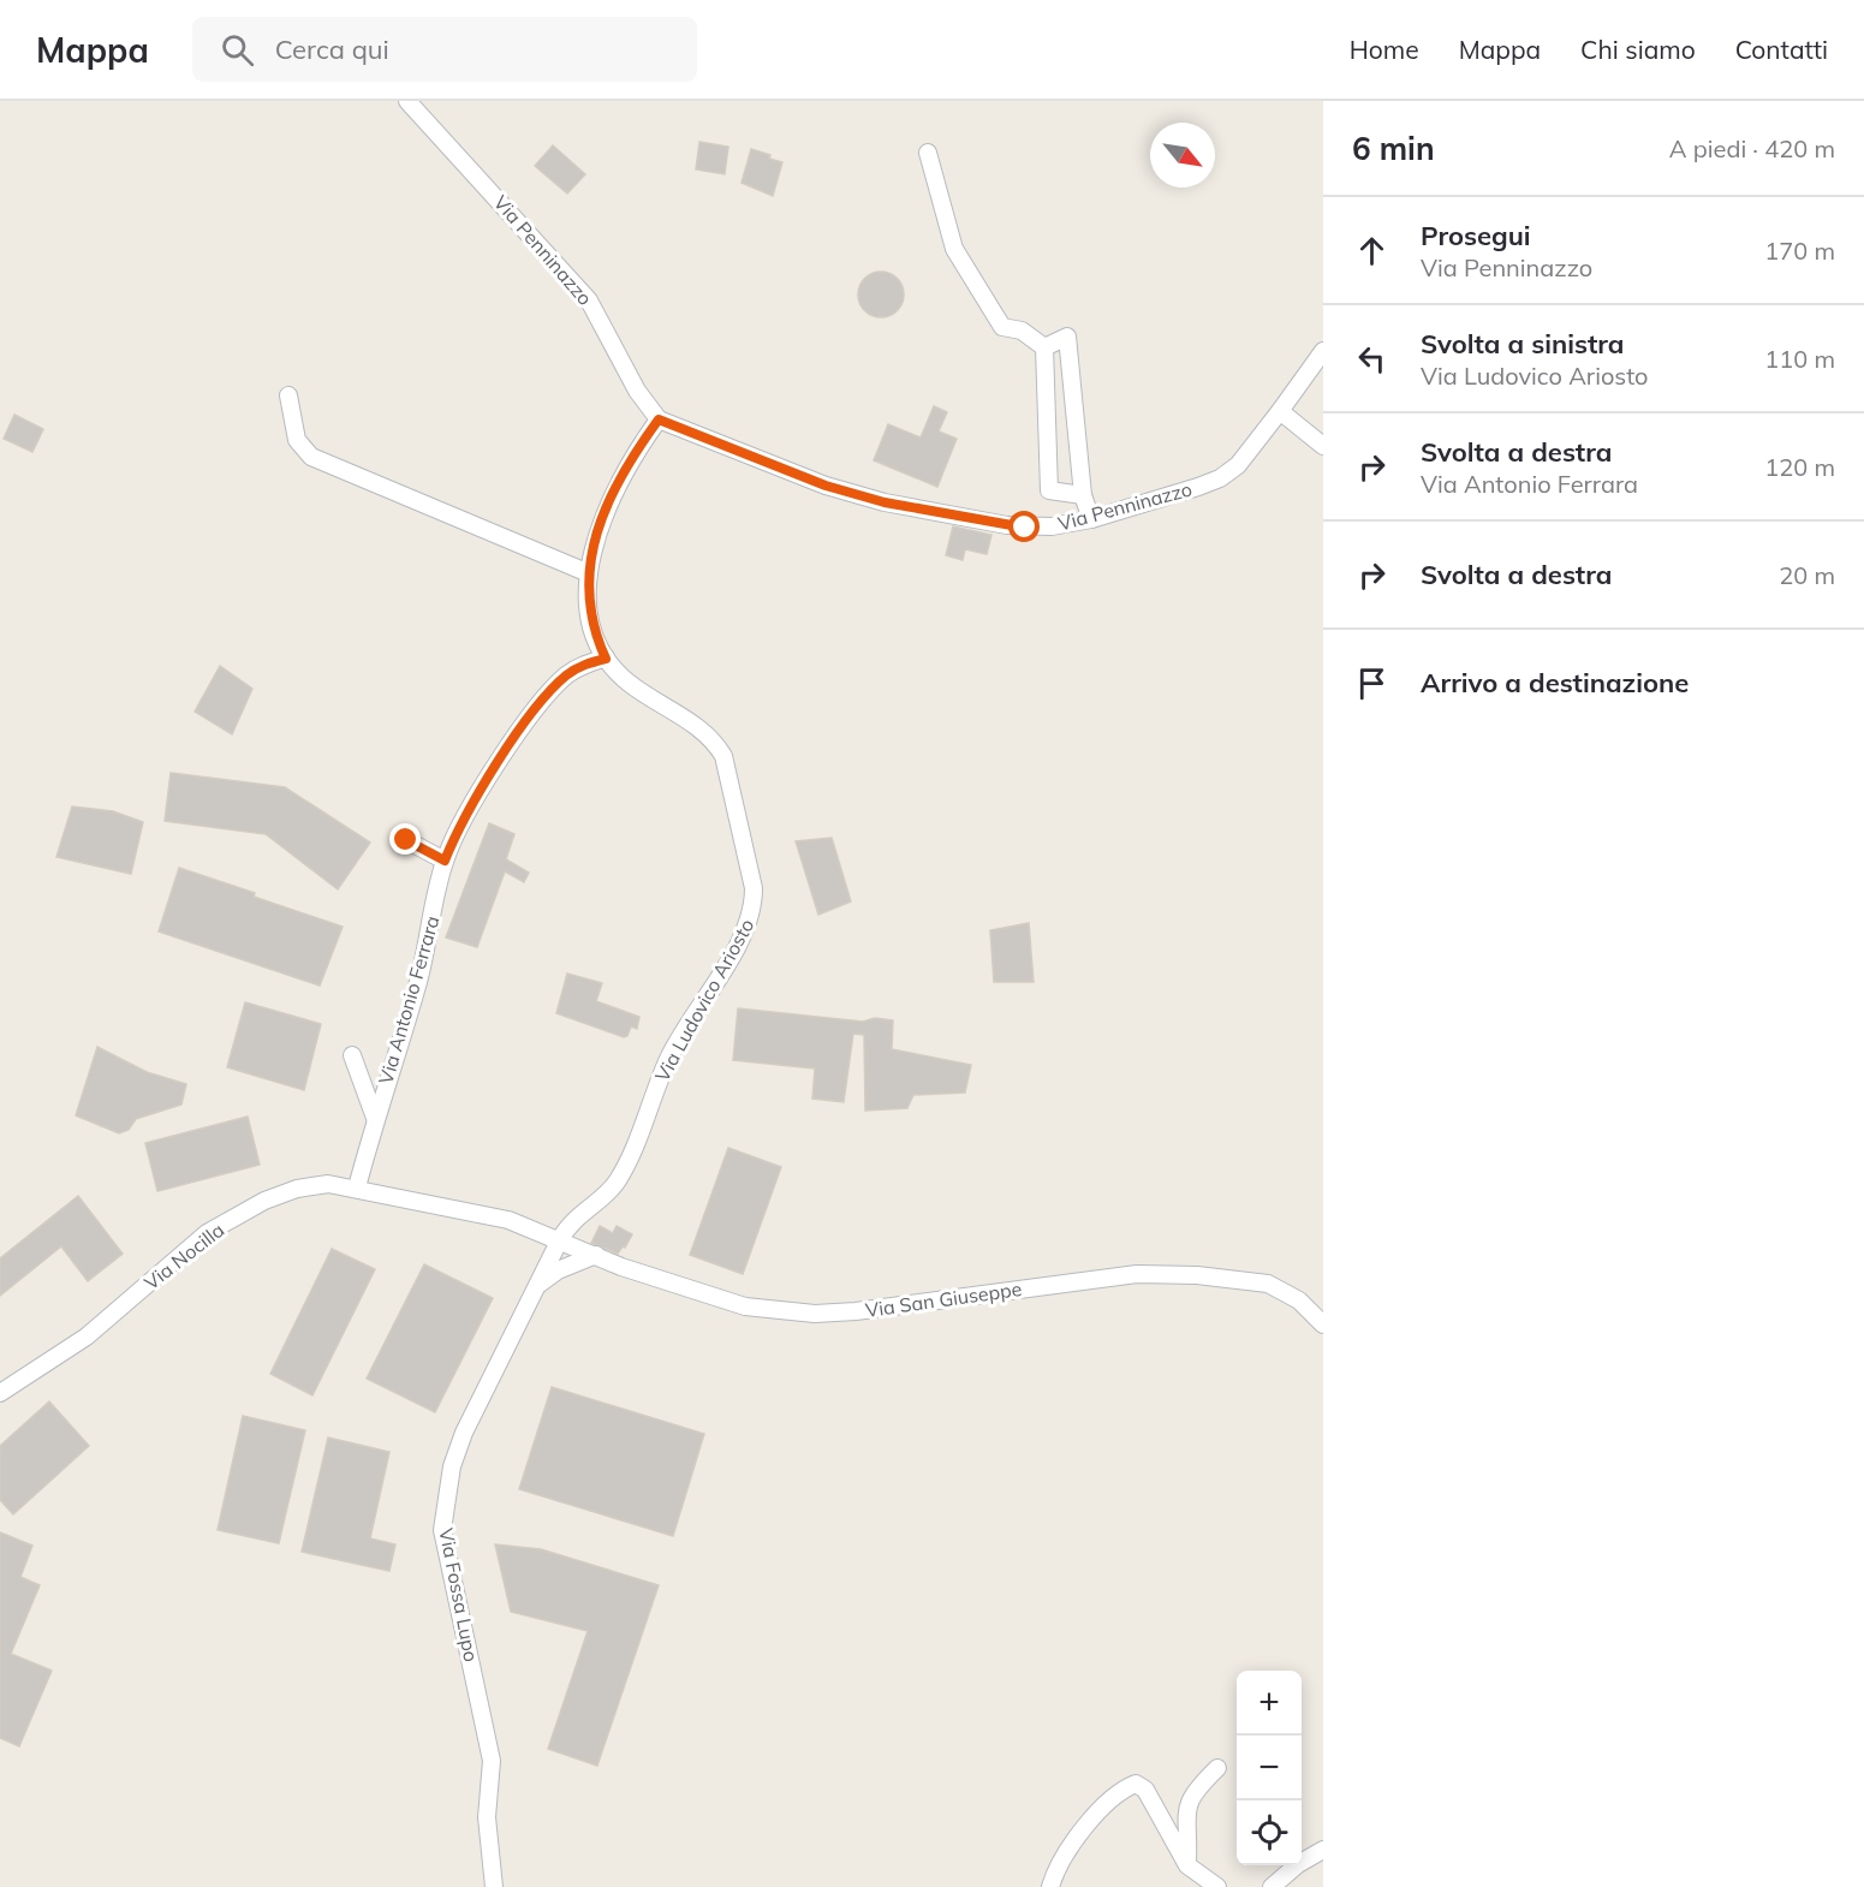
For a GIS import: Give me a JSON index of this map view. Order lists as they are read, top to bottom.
{
  "streets": {
    "street": [
      "Via Penninazzo",
      "Via Antonio Ferrara",
      "Via Ludovico Ariosto",
      "Via Nocilla",
      "Via San Giuseppe",
      "Via Fossa Lupo"
    ]
  },
  "crossings": [
    ["Via Penninazzo", "Via Ludovico Ariosto"],
    ["Via Antonio Ferrara", "Via Ludovico Ariosto"],
    ["Via Antonio Ferrara", "Via Nocilla"],
    ["Via Ludovico Ariosto", "Via Nocilla"],
    ["Via Ludovico Ariosto", "Via San Giuseppe"],
    ["Via Ludovico Ariosto", "Via Fossa Lupo"],
    ["Via Nocilla", "Via San Giuseppe"],
    ["Via Nocilla", "Via Fossa Lupo"],
    ["Via San Giuseppe", "Via Fossa Lupo"]
  ],
  "north": "bottom right",
  "page": {
    "header": "Mappa",
    "search": "Cerca qui",
    "nav": [
      "Home",
      "Mappa",
      "Chi siamo",
      "Contatti"
    ],
    "heading": ["6 min", "A piedi · 420 m"],
    "list": [
      ["Prosegui", "Via Penninazzo", "170 m"],
      ["Svolta a sinistra", "Via Ludovico Ariosto", "110 m"],
      ["Svolta a destra", "Via Antonio Ferrara", "120 m"],
      ["Svolta a destra", "20 m"],
      "Arrivo a destinazione"
    ],
    "map_buttons": ["+", "−"]
  }
}
